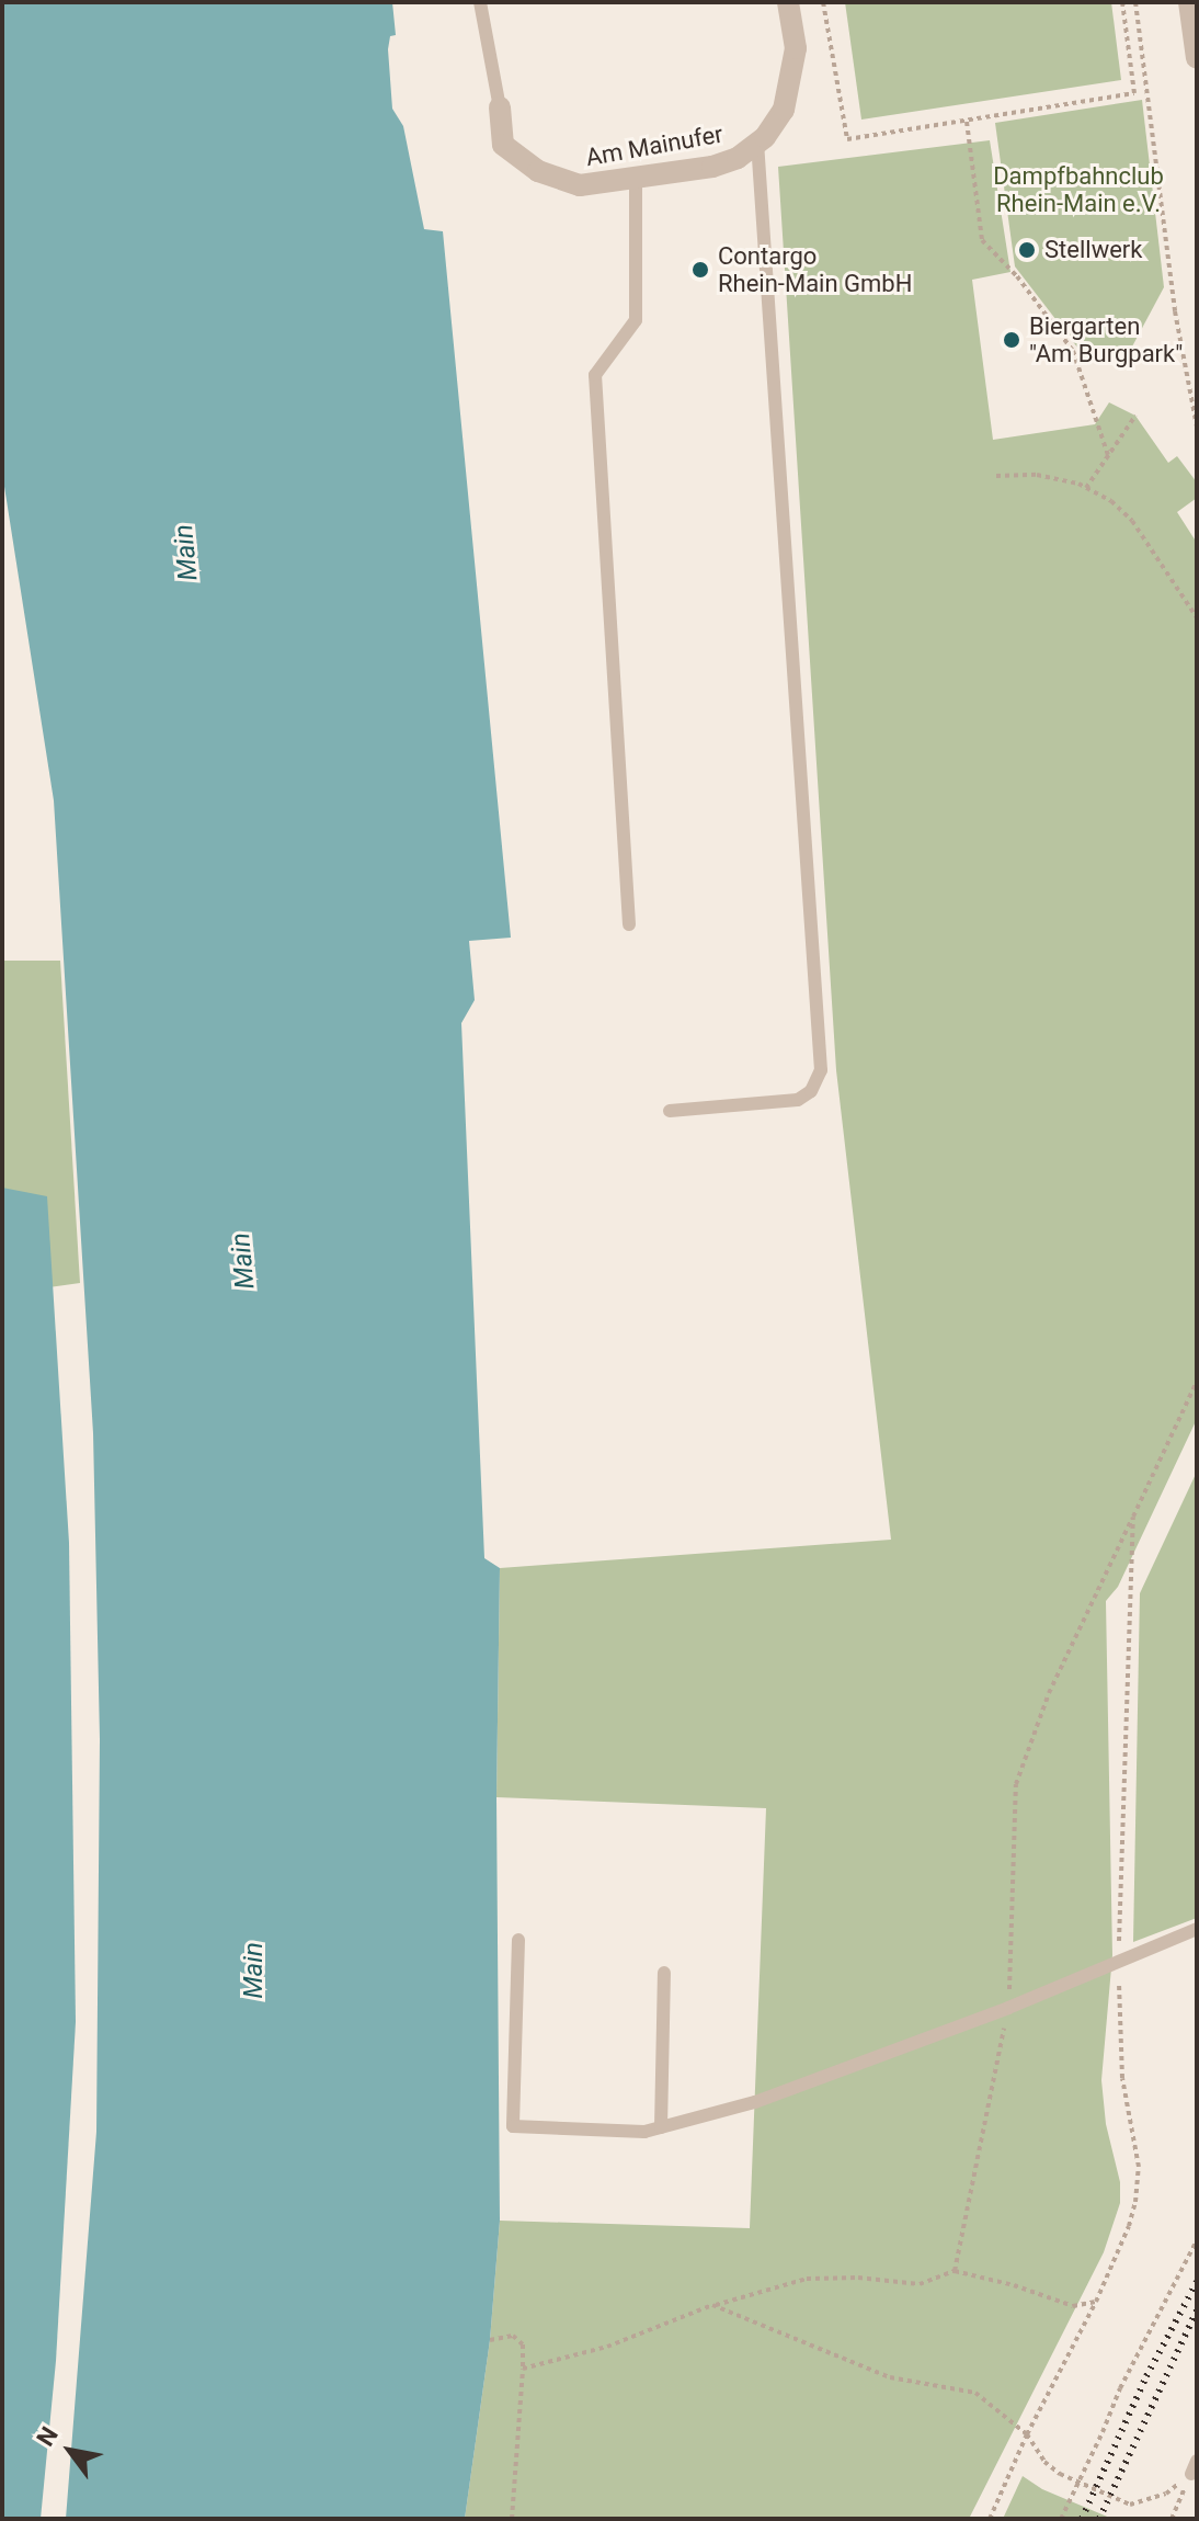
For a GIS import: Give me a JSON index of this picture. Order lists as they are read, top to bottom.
{
  "streets": {
    "street": ["Am Mainufer"]
  },
  "water": ["Main"],
  "parks": ["Dampfbahnclub Rhein-Main e.V."],
  "places": ["Stellwerk", "Contargo Rhein-Main GmbH", "Biergarten \"Am Burgpark\""],
  "north": "top left"
}
